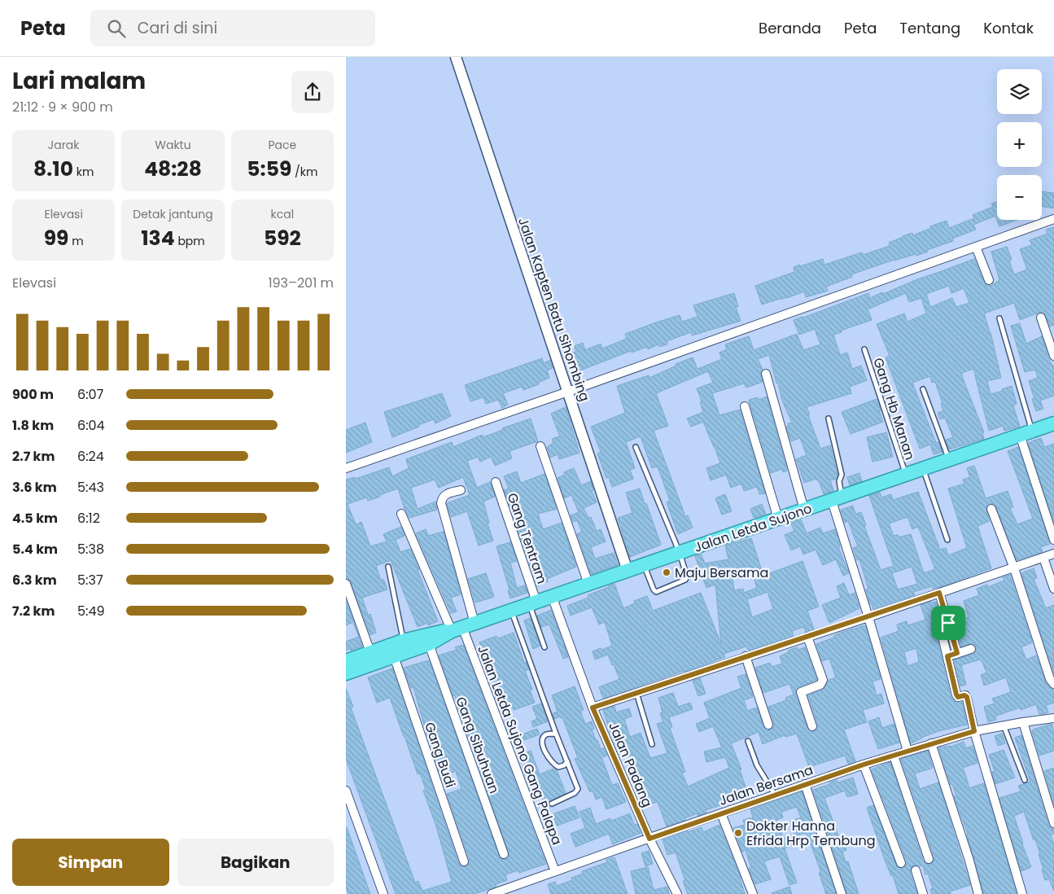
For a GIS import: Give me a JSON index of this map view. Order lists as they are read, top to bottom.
{
  "streets": {
    "highway": ["Jalan Letda Sujono"],
    "street": [
      "Jalan Kapten Batu Sihombing",
      "Gang Tentram",
      "Gang Sibuhuan",
      "Jalan Letda Sujono Gang Palapa",
      "Gang Budi",
      "Jalan Padang",
      "Jalan Bersama"
    ],
    "lane": ["Gang Hb Manan"]
  },
  "crossings": [
    ["Jalan Kapten Batu Sihombing", "Jalan Letda Sujono"],
    ["Gang Hb Manan", "Jalan Letda Sujono"],
    ["Jalan Letda Sujono", "Gang Tentram"],
    ["Jalan Letda Sujono", "Gang Sibuhuan"],
    ["Jalan Letda Sujono", "Jalan Letda Sujono Gang Palapa"],
    ["Jalan Letda Sujono", "Gang Budi"],
    ["Jalan Letda Sujono", "Jalan Padang"],
    ["Jalan Letda Sujono Gang Palapa", "Jalan Bersama"],
    ["Jalan Padang", "Jalan Bersama"]
  ],
  "places": ["Maju Bersama", "Dokter Hanna Efrida Hrp Tembung"],
  "page": {
    "header": "Peta",
    "search": "Cari di sini",
    "nav": [
      "Beranda",
      "Peta",
      "Tentang",
      "Kontak"
    ],
    "heading": ["Lari malam", "21:12 · 9 × 900 m"],
    "map_buttons": ["+", "−"],
    "stats": [
      ["Jarak", "8.10 km"],
      ["Waktu", "48:28"],
      ["Pace", "5:59 /km"],
      ["Elevasi", "99 m"],
      ["Detak jantung", "134 bpm"],
      ["kcal", "592"]
    ],
    "chart": ["Elevasi", "193–201 m"],
    "list": [
      {
        "name": "900 m",
        "note": "6:07"
      },
      {
        "name": "1.8 km",
        "note": "6:04"
      },
      {
        "name": "2.7 km",
        "note": "6:24"
      },
      {
        "name": "3.6 km",
        "note": "5:43"
      },
      {
        "name": "4.5 km",
        "note": "6:12"
      },
      {
        "name": "5.4 km",
        "note": "5:38"
      },
      {
        "name": "6.3 km",
        "note": "5:37"
      },
      {
        "name": "7.2 km",
        "note": "5:49"
      }
    ],
    "buttons": ["Simpan", "Bagikan"]
  }
}
